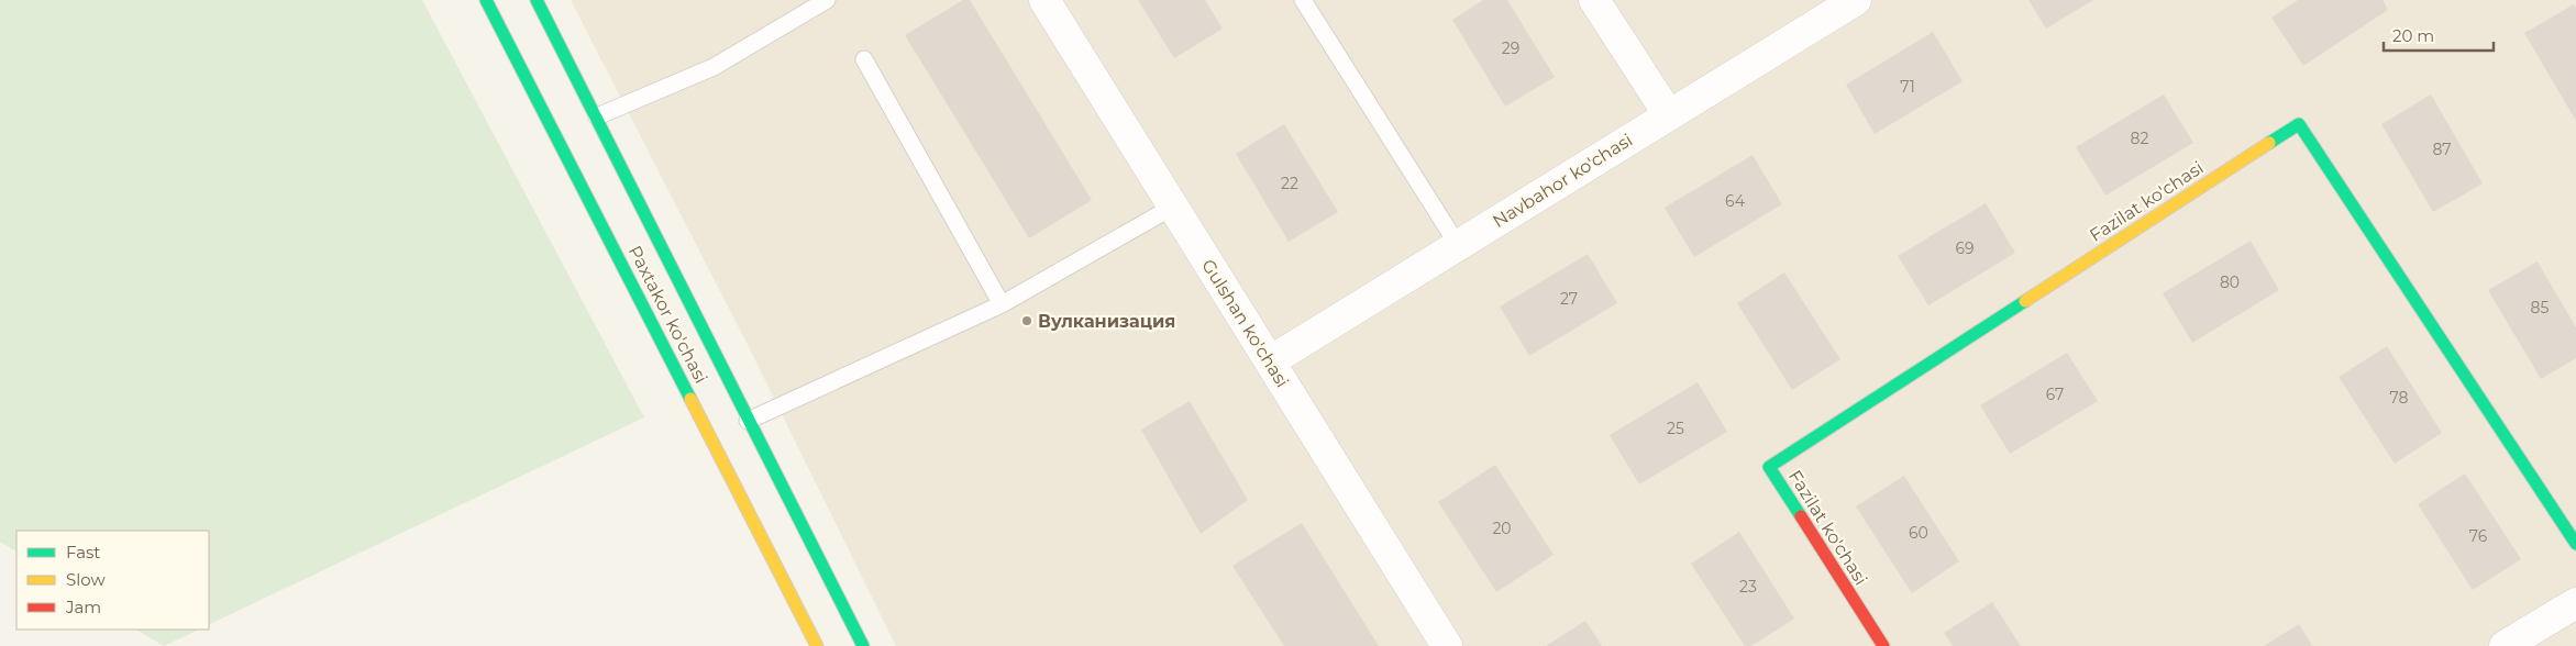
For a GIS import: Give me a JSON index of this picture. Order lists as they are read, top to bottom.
{
  "streets": {
    "main road": ["Fazilat ko'chasi", "Paxtakor ko'chasi"],
    "street": ["Navbahor ko'chasi", "Gulshan ko'chasi"]
  },
  "crossings": [
    ["Navbahor ko'chasi", "Gulshan ko'chasi"]
  ],
  "places": ["Вулканизация"],
  "house_numbers": [
    "29",
    "71",
    "82",
    "87",
    "22",
    "64",
    "69",
    "80",
    "27",
    "85",
    "67",
    "78",
    "25",
    "20",
    "60",
    "76",
    "23"
  ],
  "legend": ["Fast", "Slow", "Jam"],
  "scale_bar": "20 m"
}
